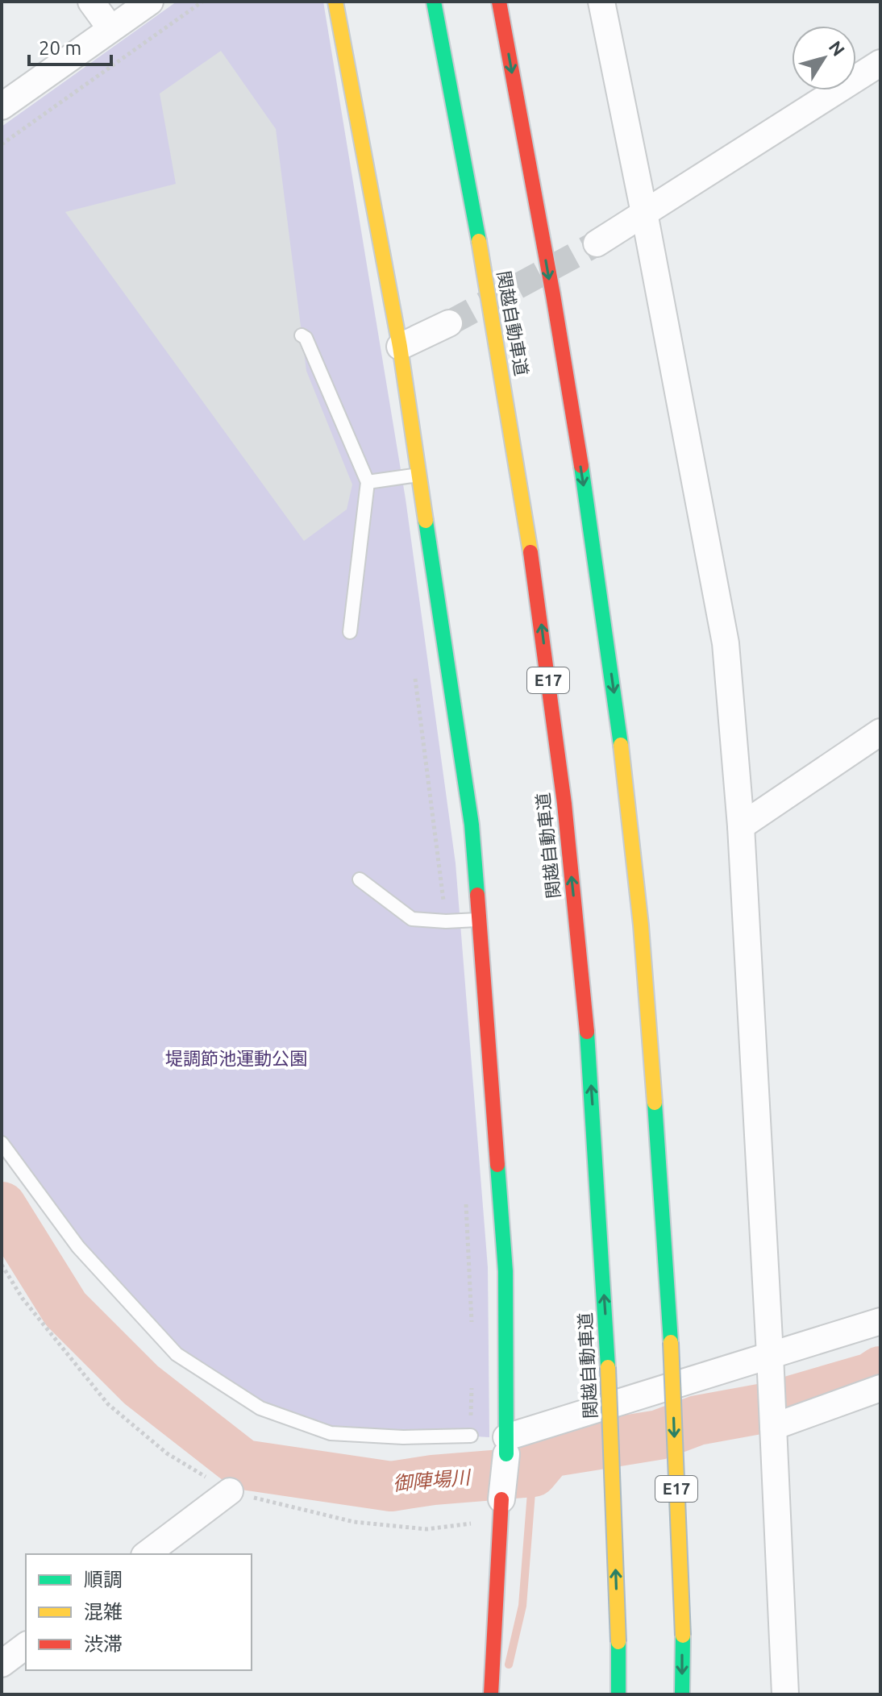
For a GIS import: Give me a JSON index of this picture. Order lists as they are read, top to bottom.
{
  "streets": {
    "main road": ["関越自動車道", "E17"]
  },
  "water": ["御陣場川"],
  "parks": ["堤調節池運動公園"],
  "legend": ["順調", "混雑", "渋滞"],
  "scale_bar": "20 m",
  "north": "top right"
}
